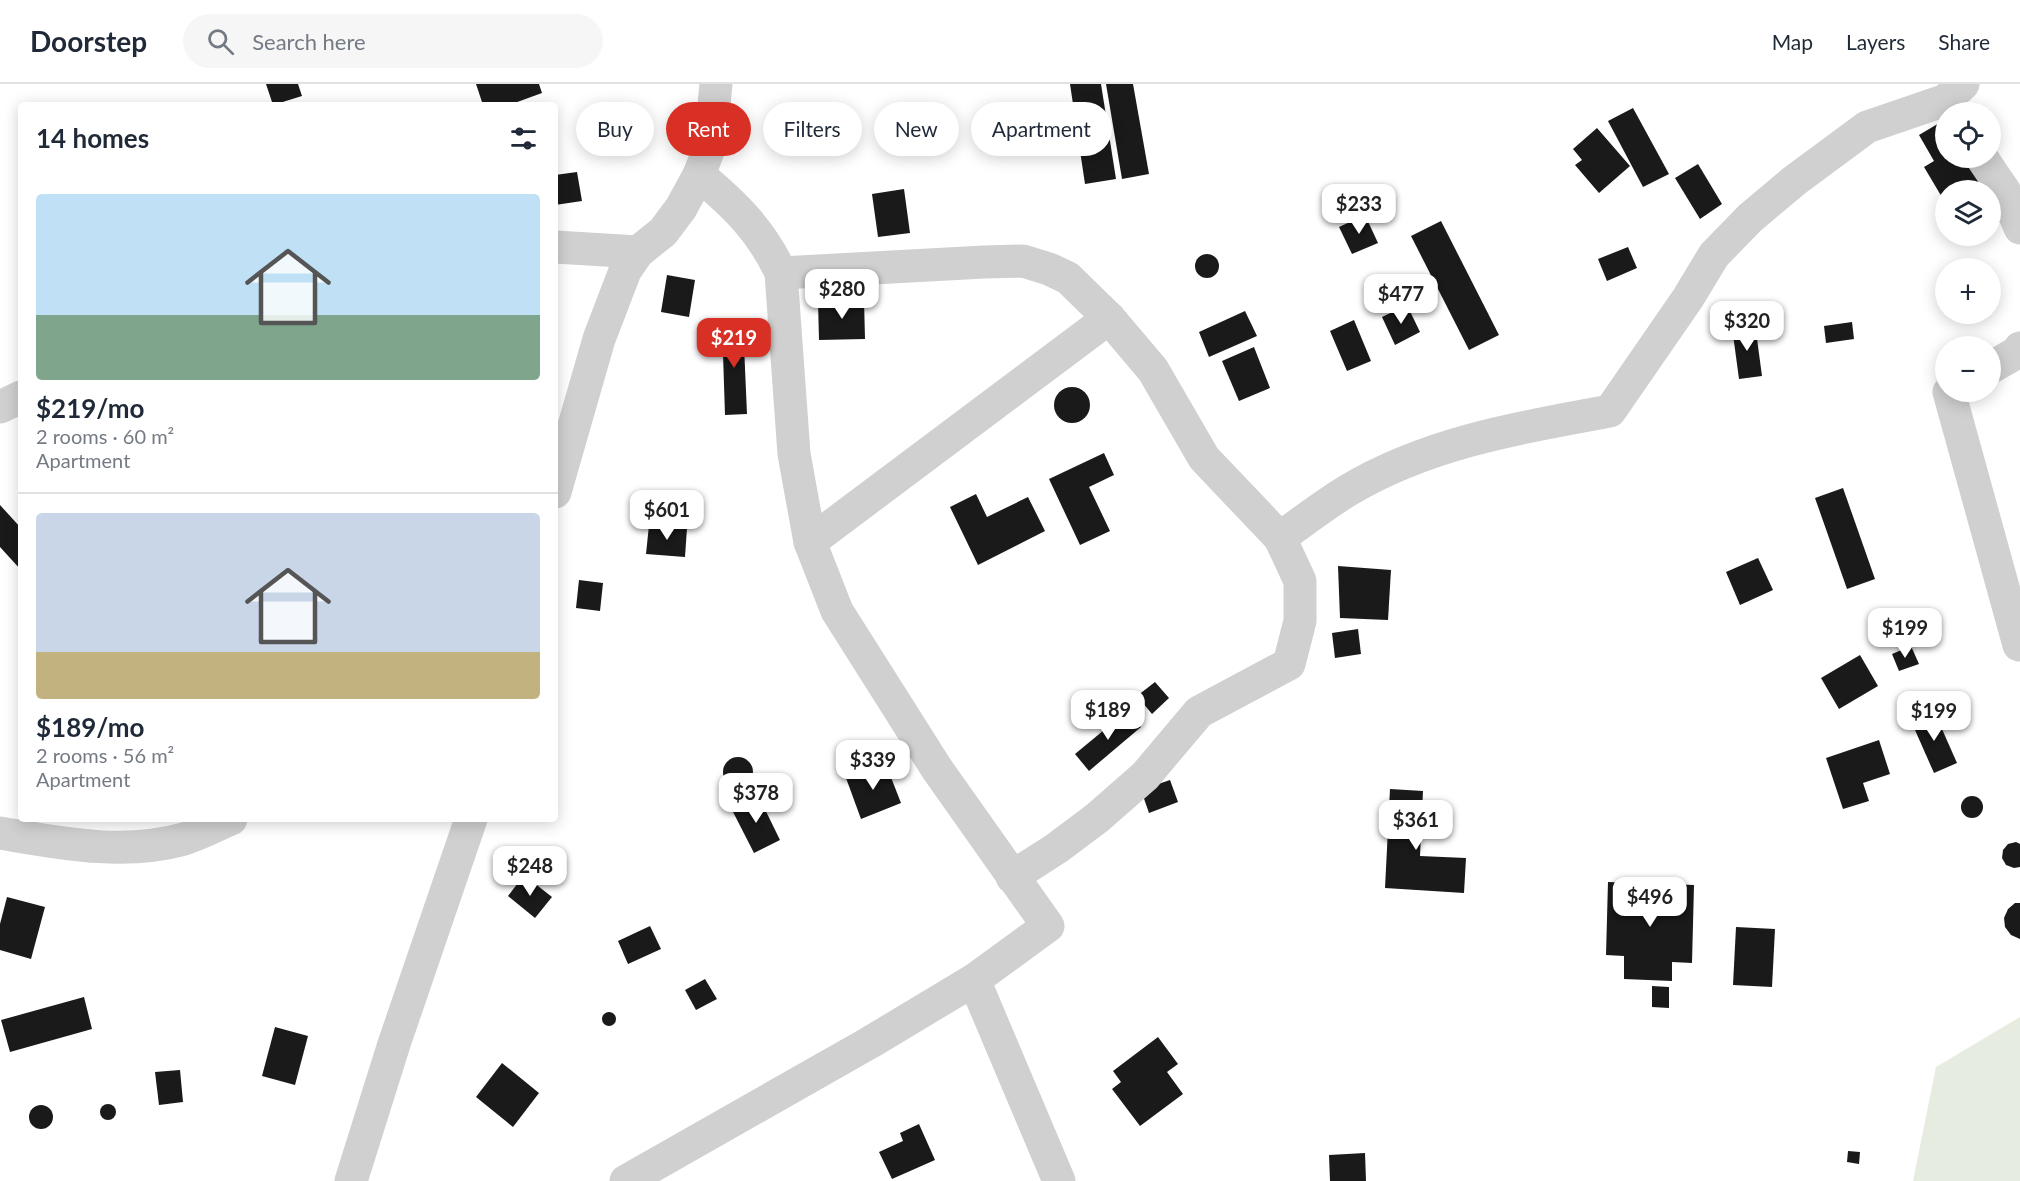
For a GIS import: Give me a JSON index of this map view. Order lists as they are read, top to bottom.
{
  "page": {
    "header": "Doorstep",
    "search": "Search here",
    "nav": ["Map", "Layers", "Share"],
    "map_buttons": ["+", "−"],
    "chip": [
      "Buy",
      "Rent",
      "Filters",
      "New",
      "Apartment"
    ],
    "heading": "14 homes",
    "list": [
      {
        "name": "$219/mo",
        "note": "2 rooms · 60 m² · Apartment"
      },
      {
        "name": "$189/mo",
        "note": "2 rooms · 56 m² · Apartment"
      }
    ],
    "price": [
      "$233",
      "$280",
      "$477",
      "$320",
      "$219",
      "$601",
      "$199",
      "$189",
      "$199",
      "$339",
      "$378",
      "$361",
      "$248",
      "$496"
    ]
  }
}
